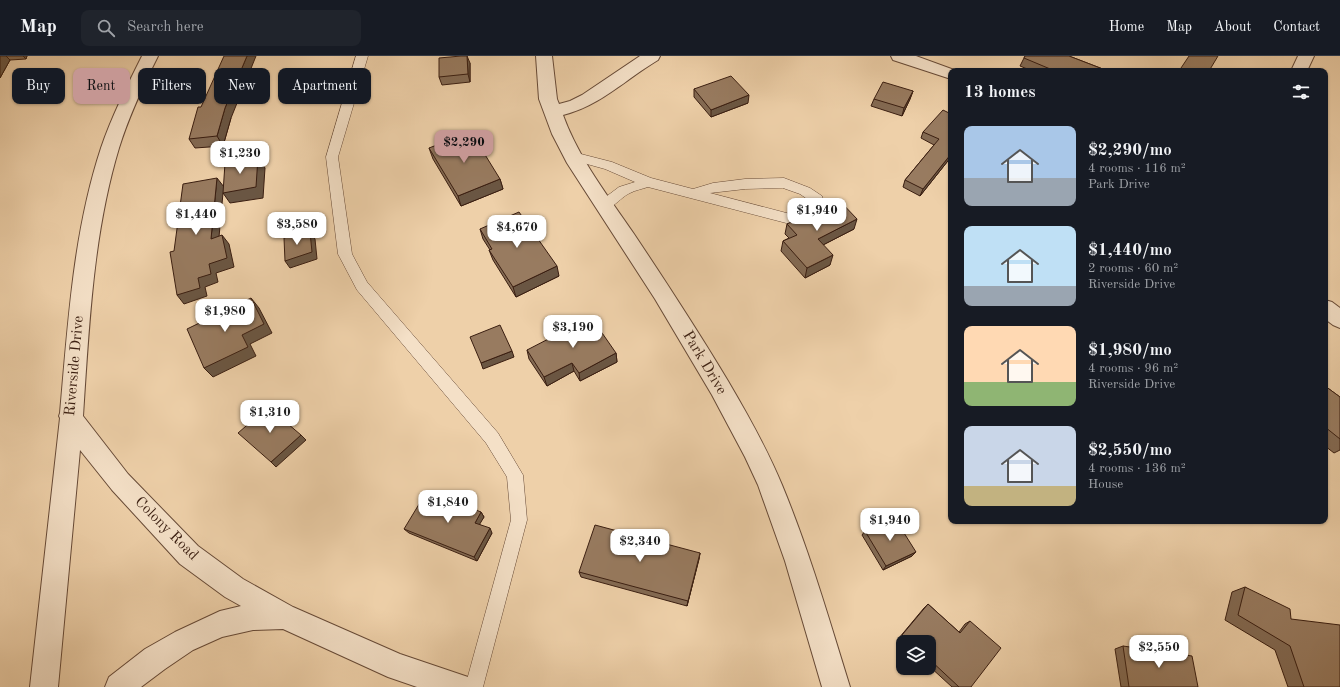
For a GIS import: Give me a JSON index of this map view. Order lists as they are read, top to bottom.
{
  "streets": {
    "street": ["Park Drive", "Riverside Drive", "Colony Road"]
  },
  "crossings": [
    ["Riverside Drive", "Colony Road"]
  ],
  "page": {
    "header": "Map",
    "search": "Search here",
    "nav": [
      "Home",
      "Map",
      "About",
      "Contact"
    ],
    "chip": [
      "Buy",
      "Rent",
      "Filters",
      "New",
      "Apartment"
    ],
    "heading": "13 homes",
    "list": [
      {
        "name": "$2,290/mo",
        "note": "4 rooms · 116 m² · Park Drive"
      },
      {
        "name": "$1,440/mo",
        "note": "2 rooms · 60 m² · Riverside Drive"
      },
      {
        "name": "$1,980/mo",
        "note": "4 rooms · 96 m² · Riverside Drive"
      },
      {
        "name": "$2,550/mo",
        "note": "4 rooms · 136 m² · House"
      }
    ],
    "price": [
      "$2,290",
      "$1,230",
      "$1,940",
      "$1,440",
      "$3,580",
      "$4,670",
      "$1,980",
      "$3,190",
      "$1,310",
      "$1,840",
      "$1,940",
      "$2,340",
      "$2,550"
    ]
  }
}
